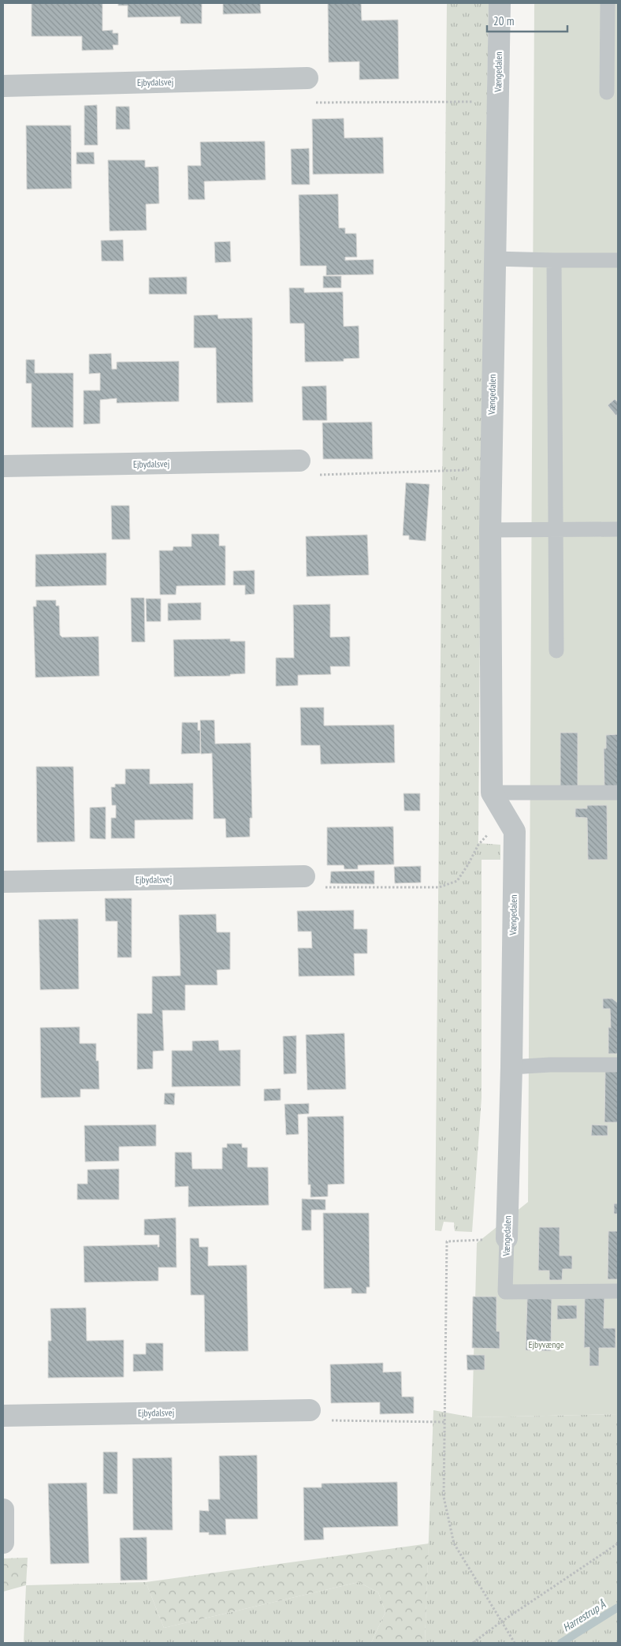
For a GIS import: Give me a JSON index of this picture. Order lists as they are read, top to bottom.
{
  "streets": {
    "street": ["Vængedalen", "Ejbydalsvej"]
  },
  "water": ["Harrestrup Å"],
  "parks": ["Ejbyvænge"],
  "scale_bar": "20 m"
}
